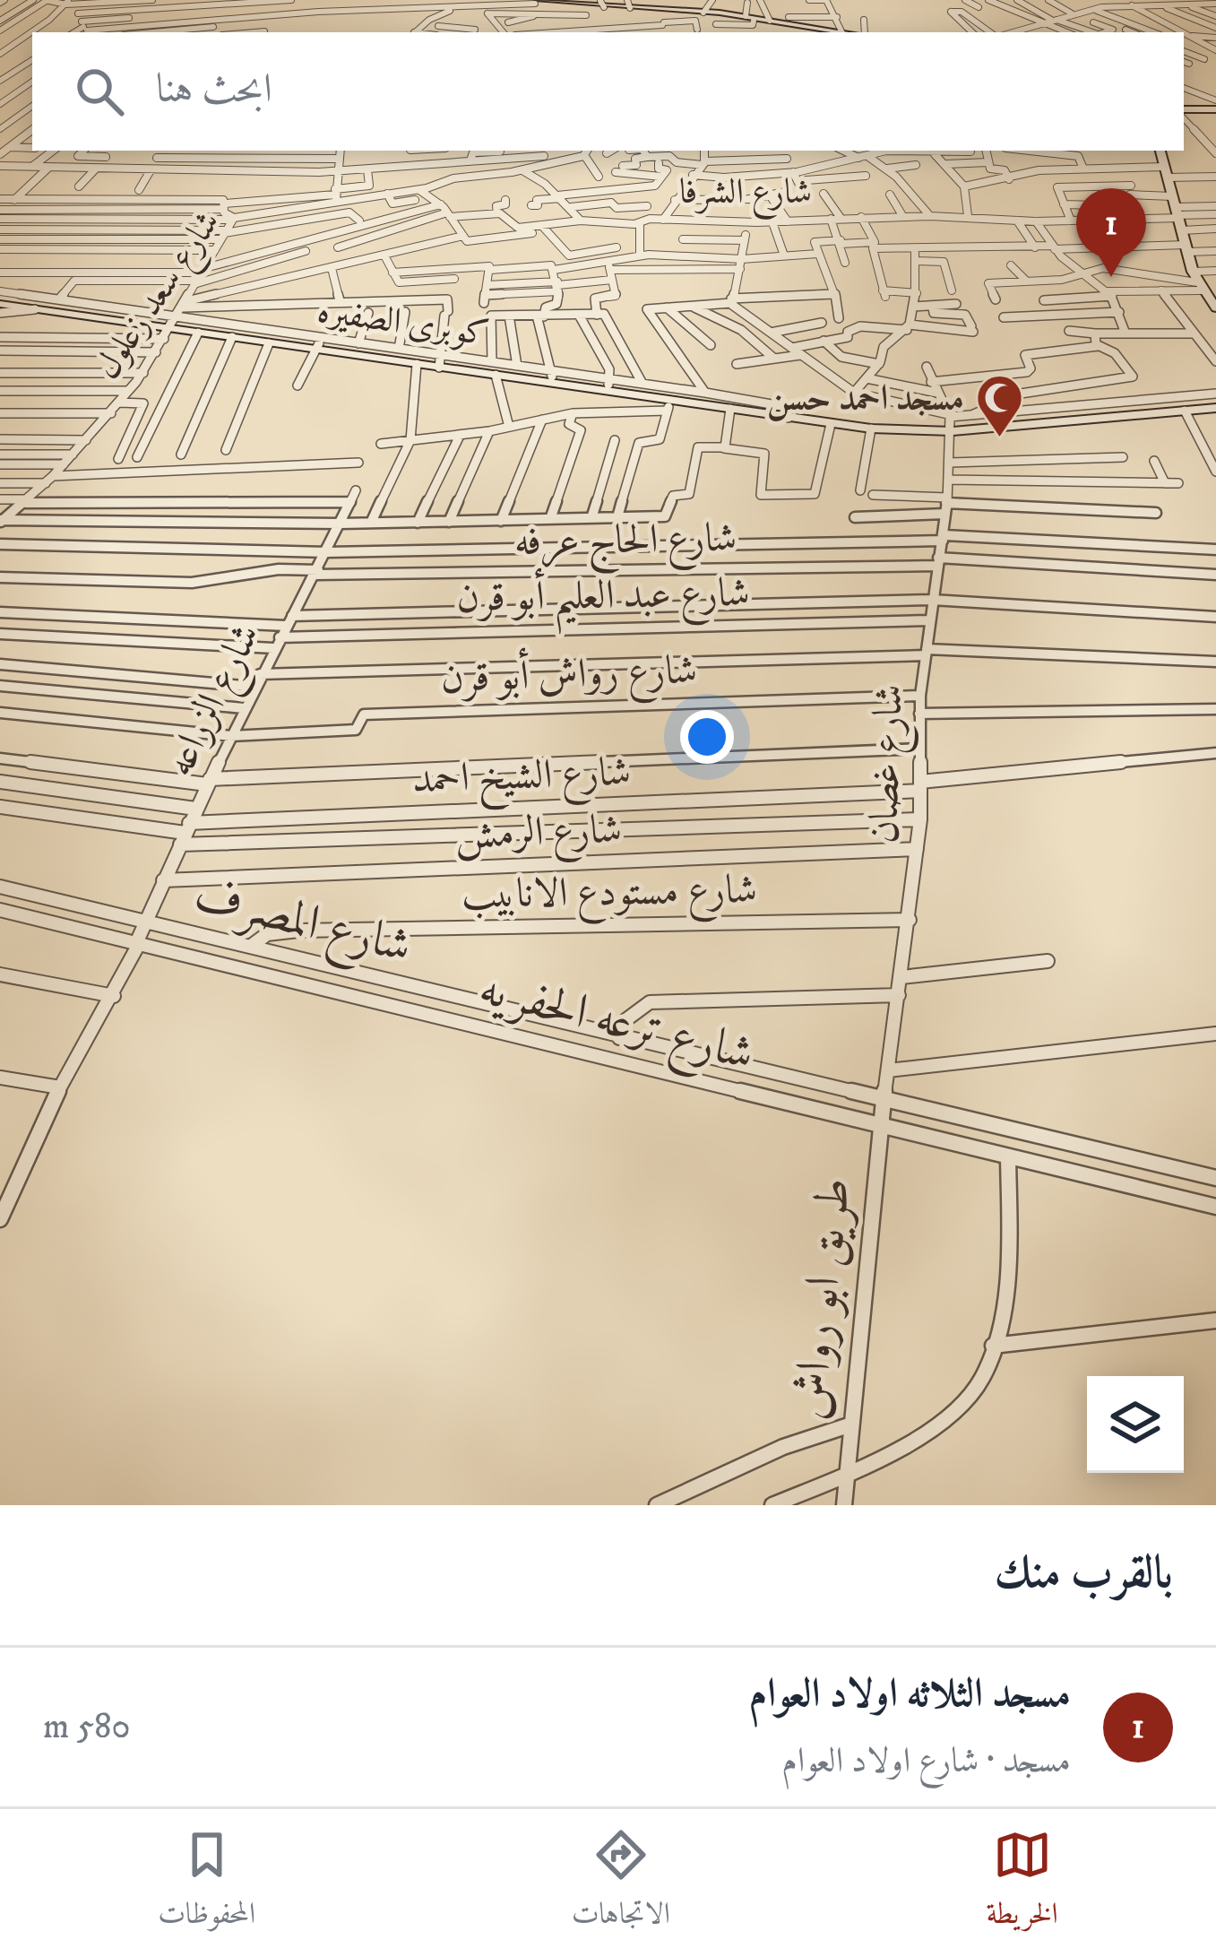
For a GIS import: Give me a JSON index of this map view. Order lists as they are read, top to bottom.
{
  "streets": {
    "street": [
      "شارع الشرفا",
      "شارع سعد زعلول",
      "كوبرى الصفيره",
      "شارع الحاج عرفه",
      "شارع عبد العليم أبو قرن",
      "شارع رواش أبو قرن",
      "شارع الزراعه",
      "شارع غصان",
      "شارع الشيخ احمد",
      "شارع الرمش",
      "شارع مستودع الانابيب",
      "شارع المصرف",
      "شارع ترعه الحفريه",
      "طريق ابو رواش"
    ]
  },
  "crossings": [
    ["شارع سعد زعلول", "كوبرى الصفيره"],
    ["شارع الحاج عرفه", "شارع الزراعه"],
    ["شارع الحاج عرفه", "شارع غصان"],
    ["شارع عبد العليم أبو قرن", "شارع الزراعه"],
    ["شارع عبد العليم أبو قرن", "شارع غصان"],
    ["شارع رواش أبو قرن", "شارع الزراعه"],
    ["شارع رواش أبو قرن", "شارع غصان"],
    ["شارع الزراعه", "شارع الشيخ احمد"],
    ["شارع الزراعه", "شارع الرمش"],
    ["شارع الزراعه", "شارع المصرف"],
    ["شارع الزراعه", "شارع ترعه الحفريه"],
    ["شارع غصان", "شارع الشيخ احمد"],
    ["شارع غصان", "شارع الرمش"],
    ["شارع غصان", "شارع مستودع الانابيب"],
    ["شارع غصان", "شارع المصرف"],
    ["شارع غصان", "طريق ابو رواش"],
    ["شارع مستودع الانابيب", "شارع المصرف"],
    ["شارع المصرف", "طريق ابو رواش"],
    ["شارع ترعه الحفريه", "طريق ابو رواش"]
  ],
  "places": {
    "mosque": ["مسجد احمد حسن"]
  },
  "page": {
    "search": "ابحث هنا",
    "pins": "1",
    "heading": "بالقرب منك",
    "list": [
      {
        "mark": "1",
        "name": "مسجد الثلاثه اولاد العوام",
        "note": "مسجد · شارع اولاد العوام",
        "value": "580 m"
      }
    ],
    "nav": ["الخريطة", "الاتجاهات", "المحفوظات"]
  }
}
